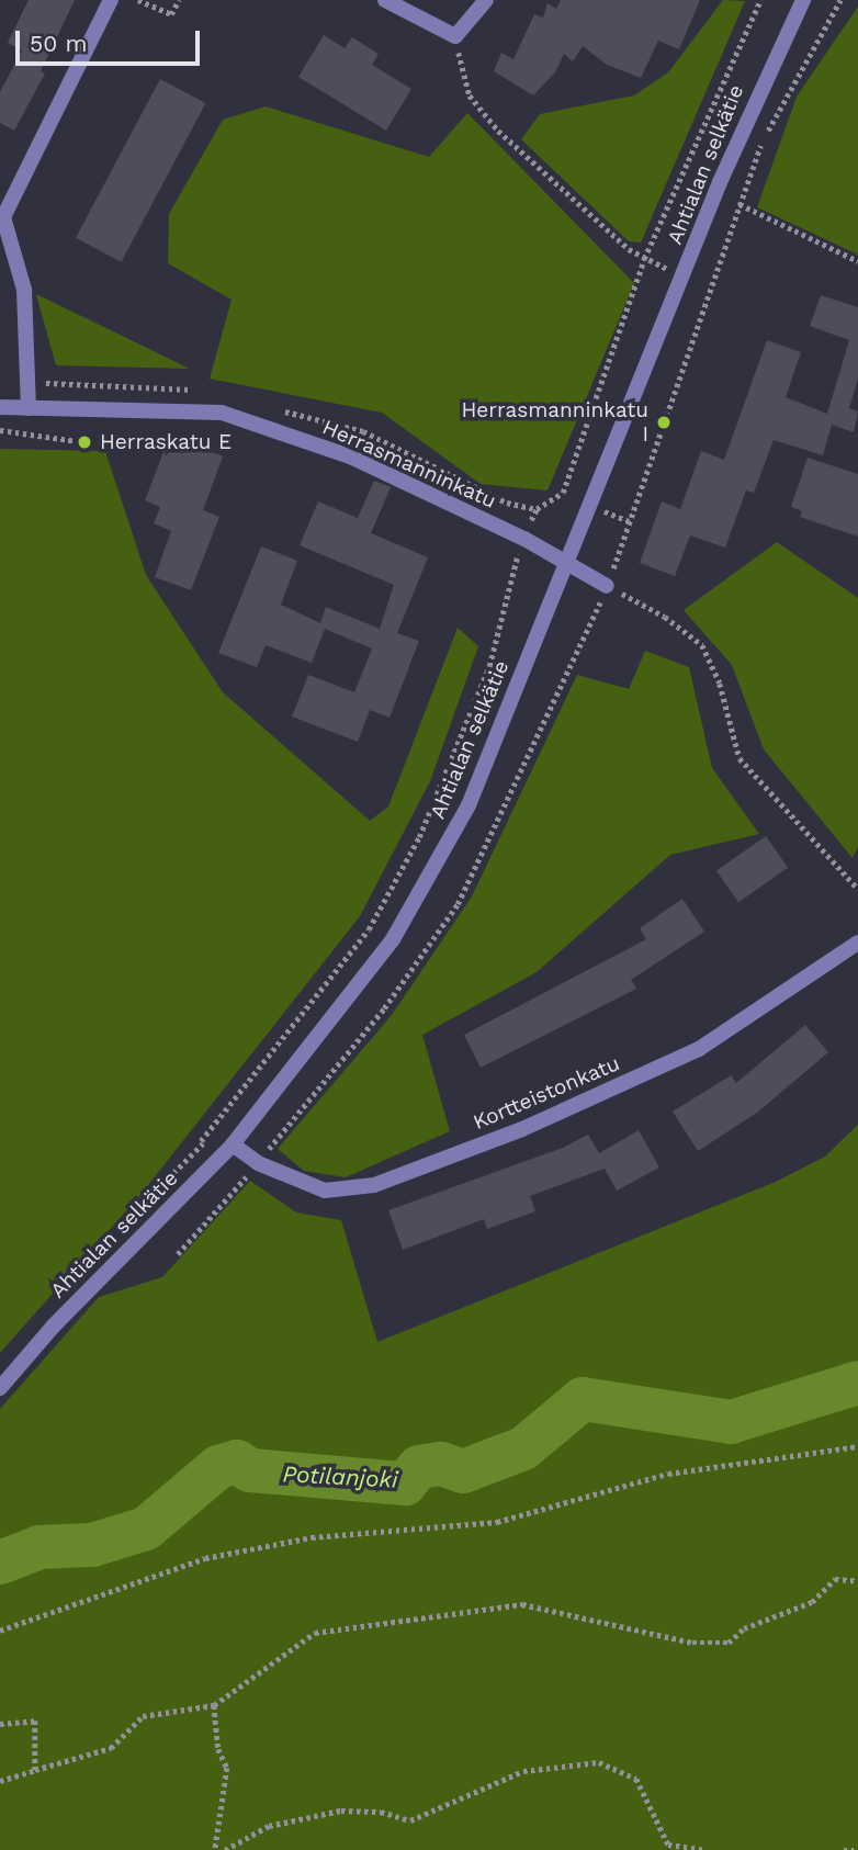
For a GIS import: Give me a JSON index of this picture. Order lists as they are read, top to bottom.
{
  "streets": {
    "street": ["Ahtialan selkätie", "Herrasmanninkatu", "Kortteistonkatu"]
  },
  "crossings": [
    ["Ahtialan selkätie", "Herrasmanninkatu"],
    ["Ahtialan selkätie", "Kortteistonkatu"]
  ],
  "water": ["Potilanjoki"],
  "places": ["Herrasmanninkatu I", "Herraskatu E"],
  "scale_bar": "50 m"
}
